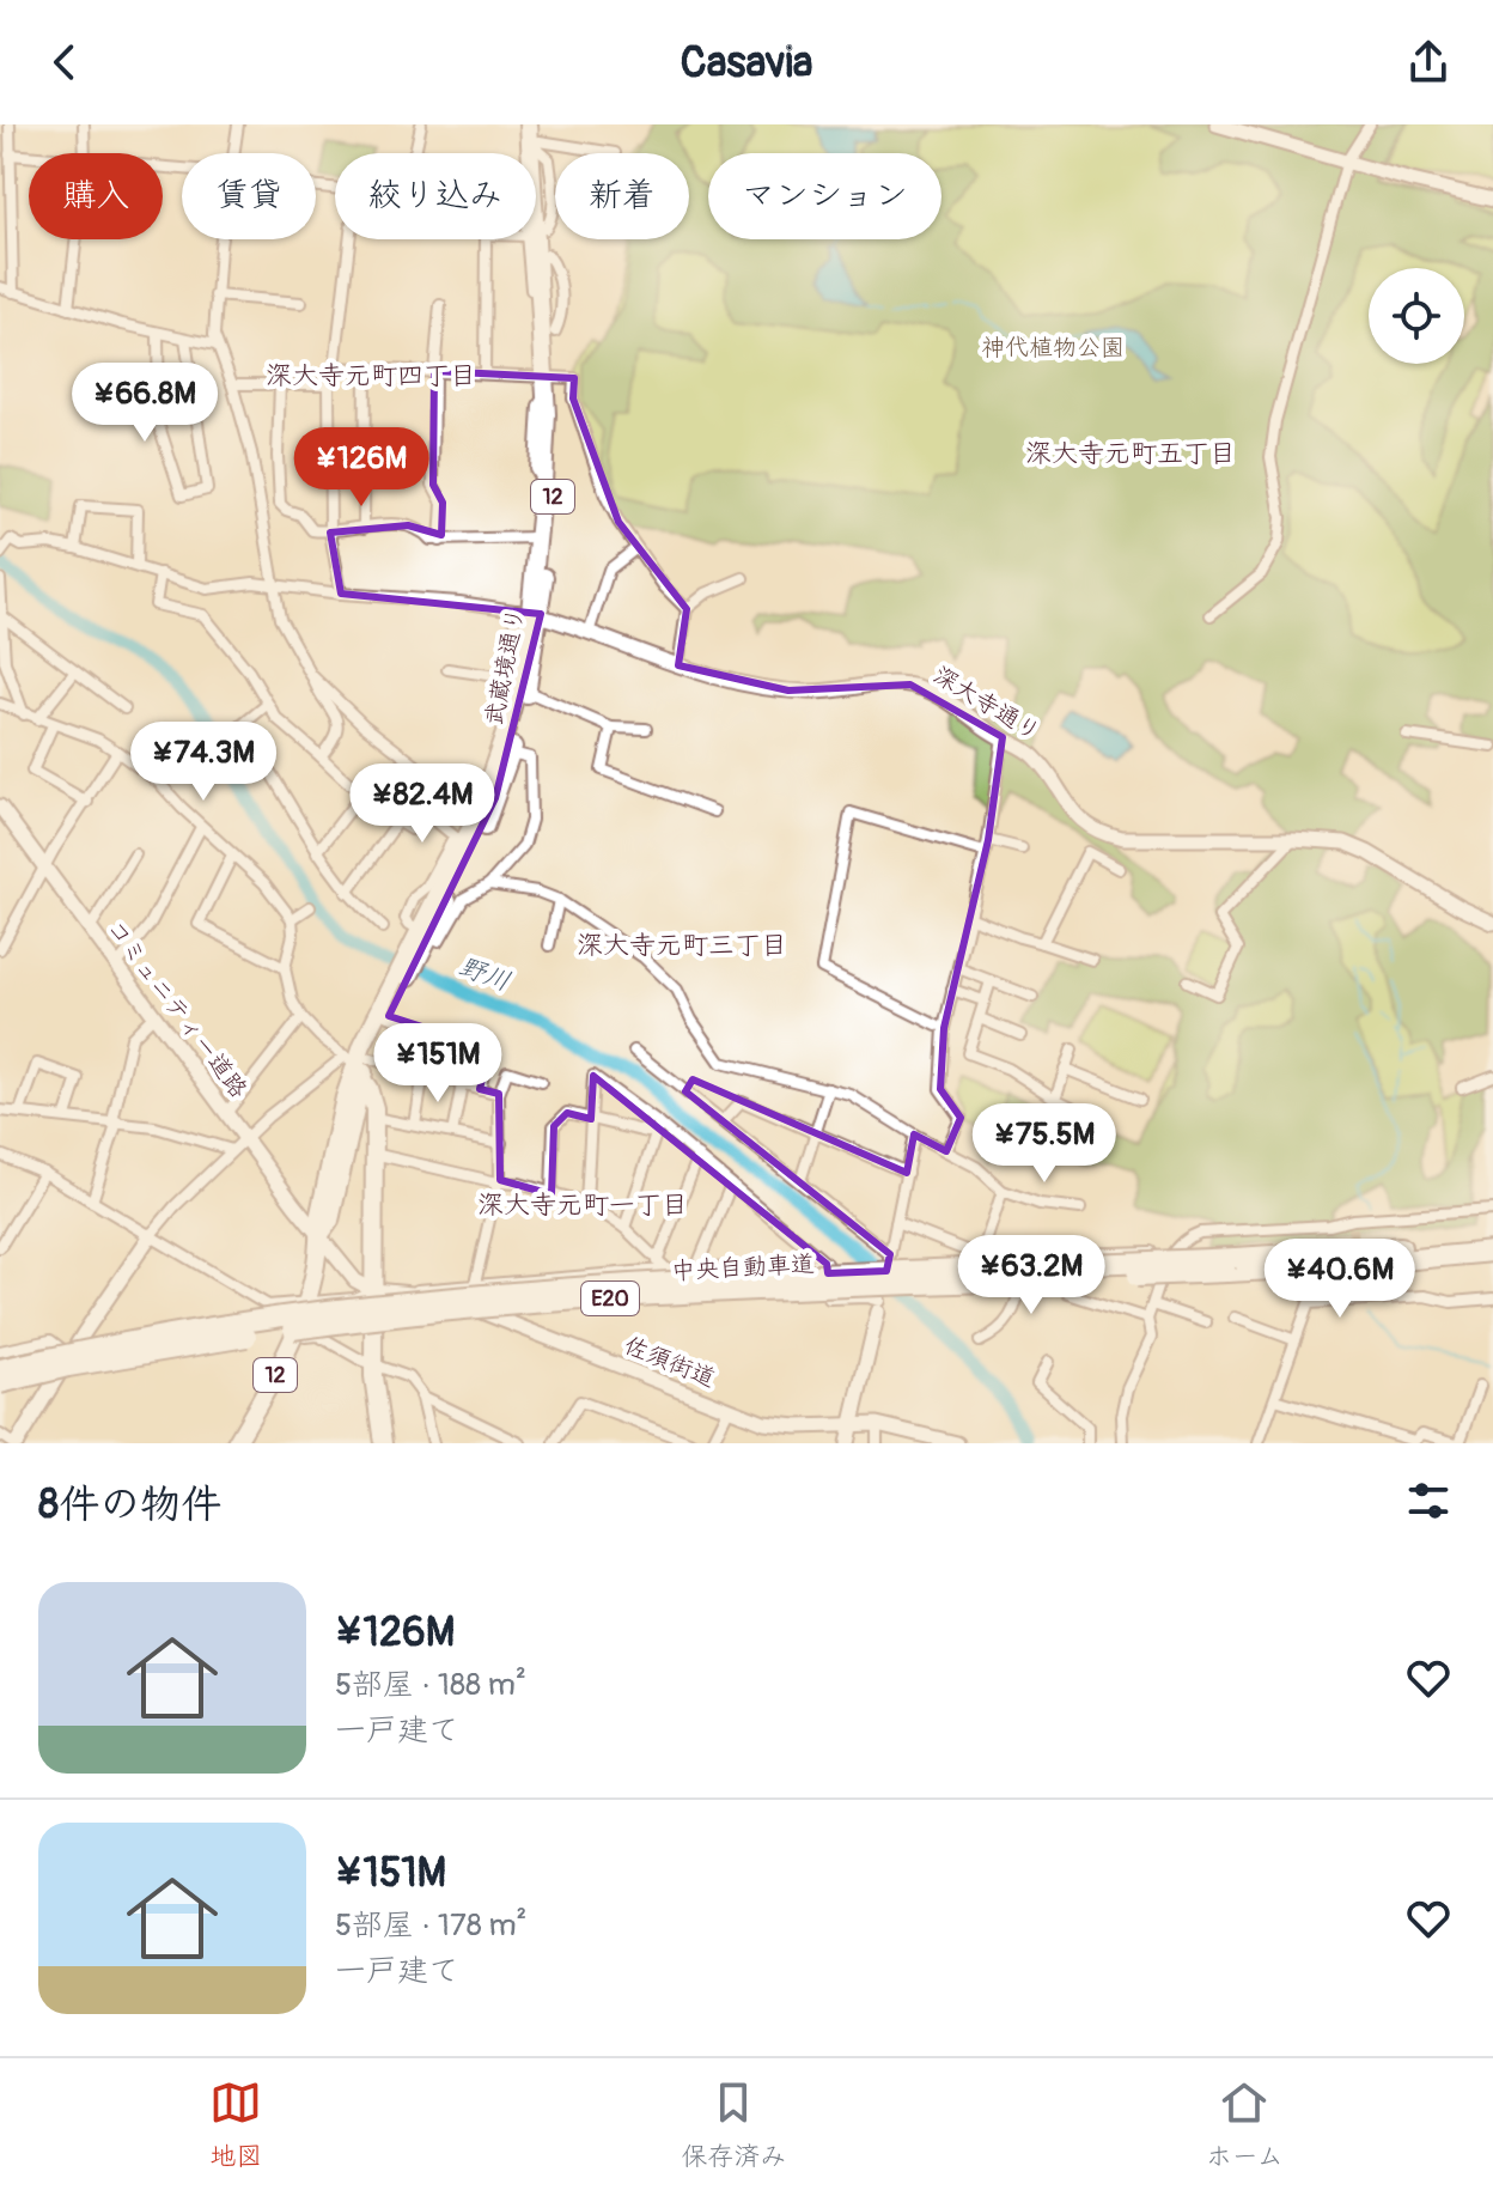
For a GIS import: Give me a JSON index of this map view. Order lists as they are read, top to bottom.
{
  "streets": {
    "highway": ["中央自動車道", "E20"],
    "main road": ["12", "武蔵境通り"],
    "street": ["深大寺通り", "コミュニティー道路", "佐須街道"]
  },
  "crossings": [
    ["武蔵境通り", "深大寺通り"],
    ["武蔵境通り", "コミュニティー道路"],
    ["コミュニティー道路", "中央自動車道"],
    ["コミュニティー道路", "佐須街道"],
    ["中央自動車道", "佐須街道"]
  ],
  "districts": [
    "深大寺元町四丁目",
    "深大寺元町五丁目",
    "深大寺元町三丁目",
    "深大寺元町一丁目"
  ],
  "water": ["野川"],
  "parks": ["神代植物公園"],
  "page": {
    "header": "Casavia",
    "chip": [
      "購入",
      "賃貸",
      "絞り込み",
      "新着",
      "マンション"
    ],
    "price": [
      "¥66.8M",
      "¥126M",
      "¥74.3M",
      "¥82.4M",
      "¥151M",
      "¥75.5M",
      "¥63.2M",
      "¥40.6M"
    ],
    "heading": "8件の物件",
    "list": [
      {
        "name": "¥126M",
        "note": "5部屋 · 188 m² · 一戸建て"
      },
      {
        "name": "¥151M",
        "note": "5部屋 · 178 m² · 一戸建て"
      }
    ],
    "tabs": ["地図", "保存済み", "ホーム"]
  }
}
